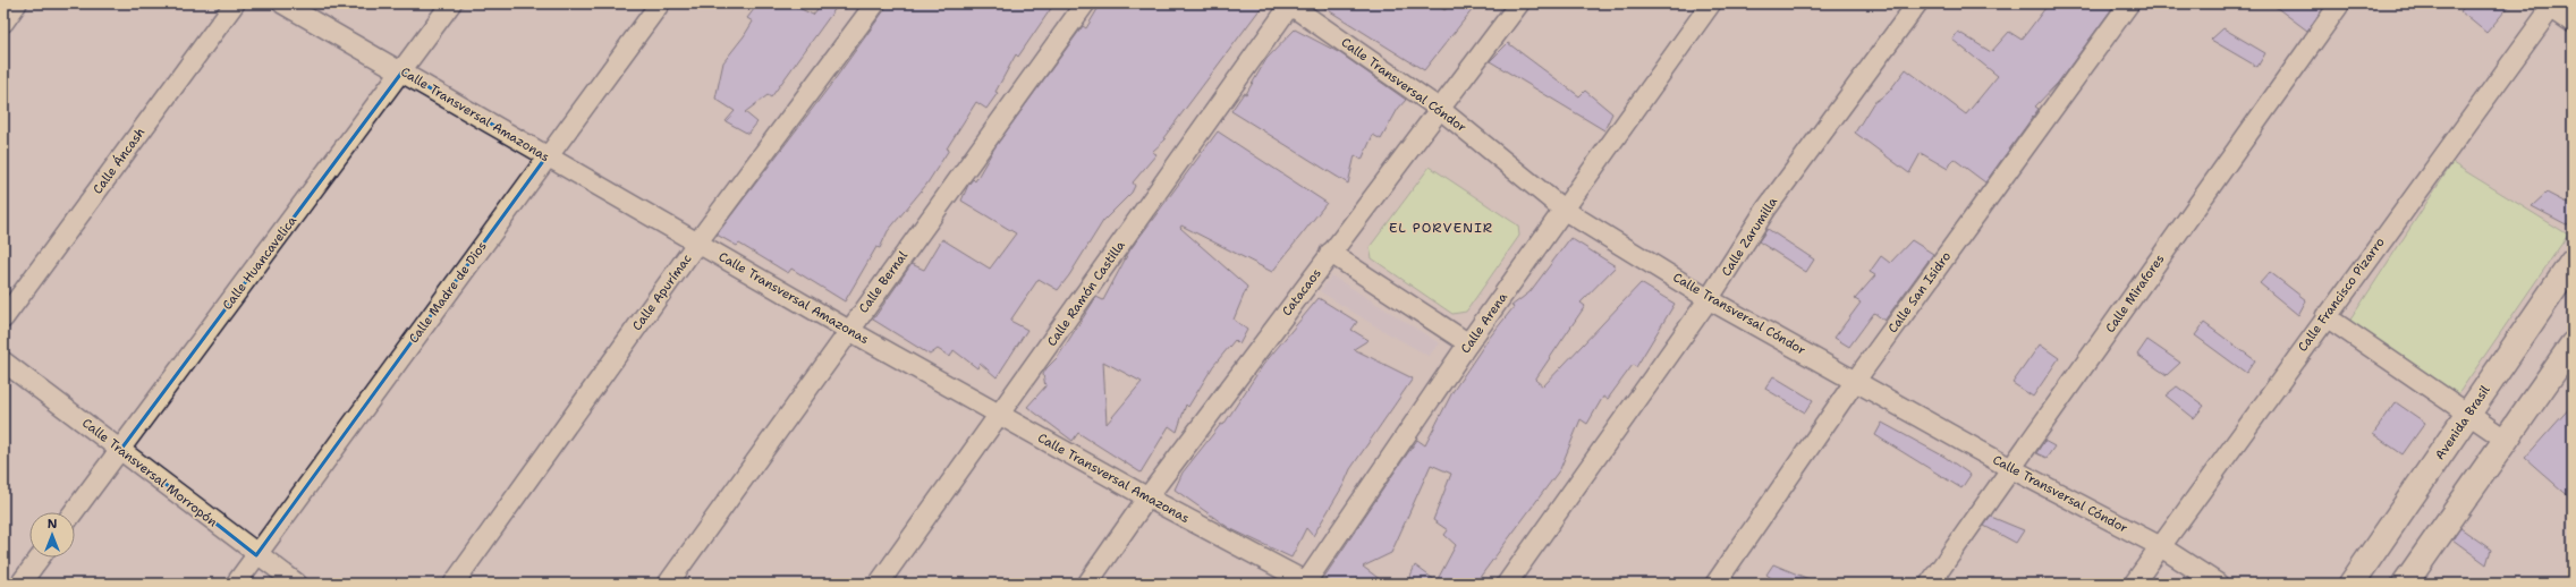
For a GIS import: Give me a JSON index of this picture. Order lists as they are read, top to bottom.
{
  "streets": {
    "street": [
      "Calle Transversal Cóndor",
      "Calle Transversal Amazonas",
      "Calle Áncash",
      "Calle Zarumilla",
      "Calle Huancavelica",
      "Calle Bernal",
      "Calle Madre de Dios",
      "Calle Apurímac",
      "Catacaos",
      "Calle San Isidro",
      "Calle Ramón Castilla",
      "Calle Mirafores",
      "Calle Francisco Pizarro",
      "Calle Arena",
      "Avenida Brasil",
      "Calle Transversal Morropón"
    ]
  },
  "crossings": [
    ["Calle Transversal Cóndor", "Calle Zarumilla"],
    ["Calle Transversal Cóndor", "Catacaos"],
    ["Calle Transversal Cóndor", "Calle San Isidro"],
    ["Calle Transversal Cóndor", "Calle Ramón Castilla"],
    ["Calle Transversal Cóndor", "Calle Mirafores"],
    ["Calle Transversal Cóndor", "Calle Francisco Pizarro"],
    ["Calle Transversal Cóndor", "Calle Arena"],
    ["Calle Transversal Amazonas", "Calle Huancavelica"],
    ["Calle Transversal Amazonas", "Calle Bernal"],
    ["Calle Transversal Amazonas", "Calle Madre de Dios"],
    ["Calle Transversal Amazonas", "Calle Apurímac"],
    ["Calle Transversal Amazonas", "Catacaos"],
    ["Calle Transversal Amazonas", "Calle Ramón Castilla"],
    ["Calle Transversal Amazonas", "Calle Arena"],
    ["Calle Huancavelica", "Calle Transversal Morropón"],
    ["Calle Madre de Dios", "Calle Transversal Morropón"]
  ],
  "districts": ["EL PORVENIR"],
  "north": "top"
}
